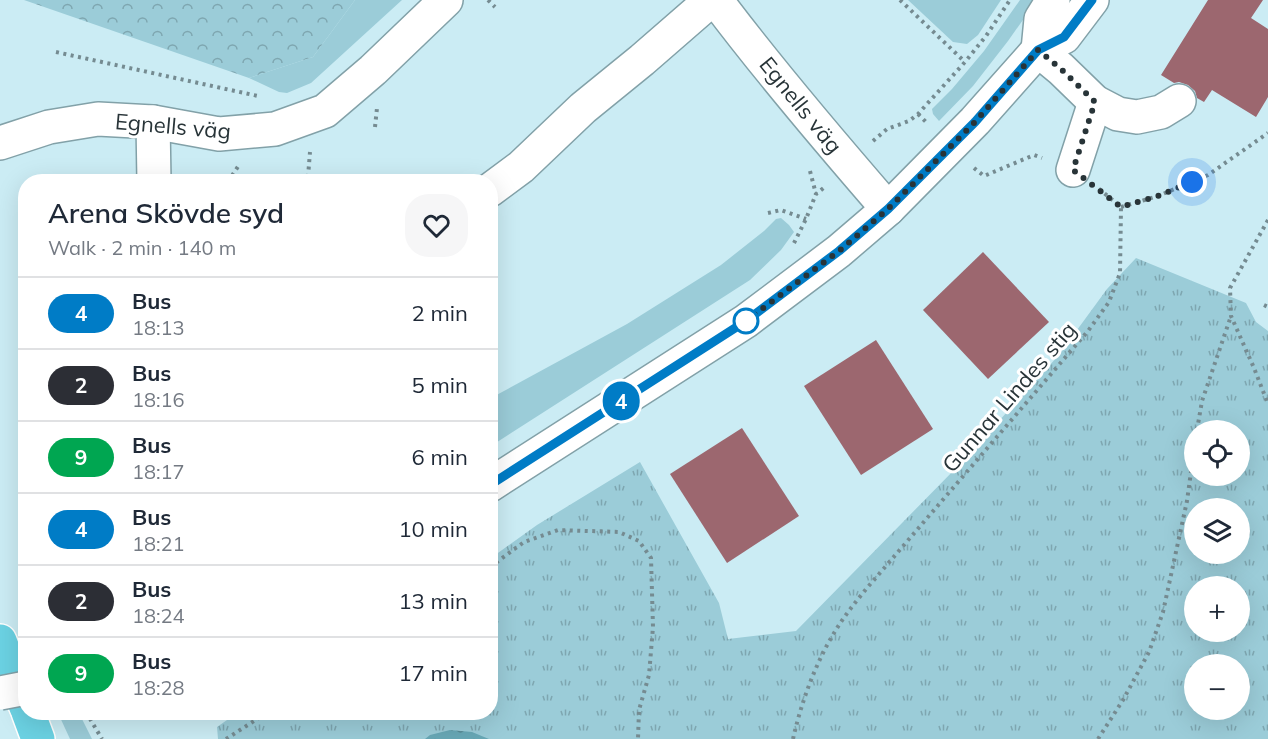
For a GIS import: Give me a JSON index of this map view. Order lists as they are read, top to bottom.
{
  "streets": {
    "street": ["Egnells väg"],
    "path": ["Gunnar Lindes stig"]
  },
  "lines": ["bus line 4"],
  "page": {
    "on_map": "4",
    "heading": ["Arena Skövde syd", "Walk · 2 min · 140 m"],
    "list": [
      {
        "mark": "4",
        "name": "Bus",
        "note": "18:13",
        "value": "2 min"
      },
      {
        "mark": "2",
        "name": "Bus",
        "note": "18:16",
        "value": "5 min"
      },
      {
        "mark": "9",
        "name": "Bus",
        "note": "18:17",
        "value": "6 min"
      },
      {
        "mark": "4",
        "name": "Bus",
        "note": "18:21",
        "value": "10 min"
      },
      {
        "mark": "2",
        "name": "Bus",
        "note": "18:24",
        "value": "13 min"
      },
      {
        "mark": "9",
        "name": "Bus",
        "note": "18:28",
        "value": "17 min"
      }
    ],
    "map_buttons": ["+", "−"]
  }
}
